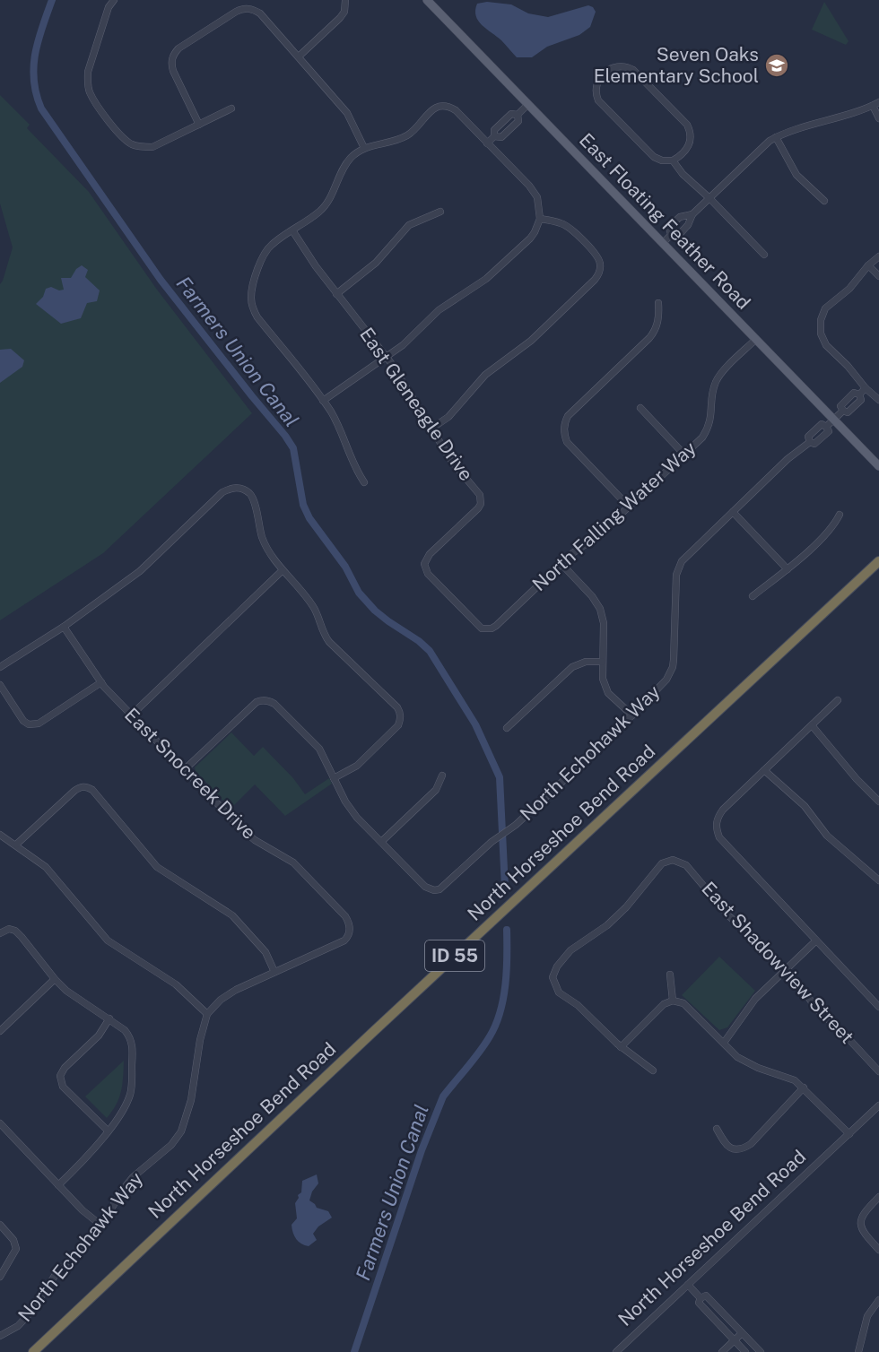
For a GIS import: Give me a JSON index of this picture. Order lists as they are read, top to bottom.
{
  "streets": {
    "highway": ["North Horseshoe Bend Road", "ID 55"],
    "main road": ["East Floating Feather Road"],
    "street": [
      "East Gleneagle Drive",
      "North Falling Water Way",
      "North Echohawk Way",
      "East Snocreek Drive",
      "East Shadowview Street"
    ]
  },
  "crossings": [
    ["East Floating Feather Road", "North Falling Water Way"],
    ["East Floating Feather Road", "North Echohawk Way"],
    ["East Gleneagle Drive", "North Falling Water Way"]
  ],
  "water": ["Farmers Union Canal"],
  "places": {
    "school or university": ["Seven Oaks Elementary School"]
  }
}
